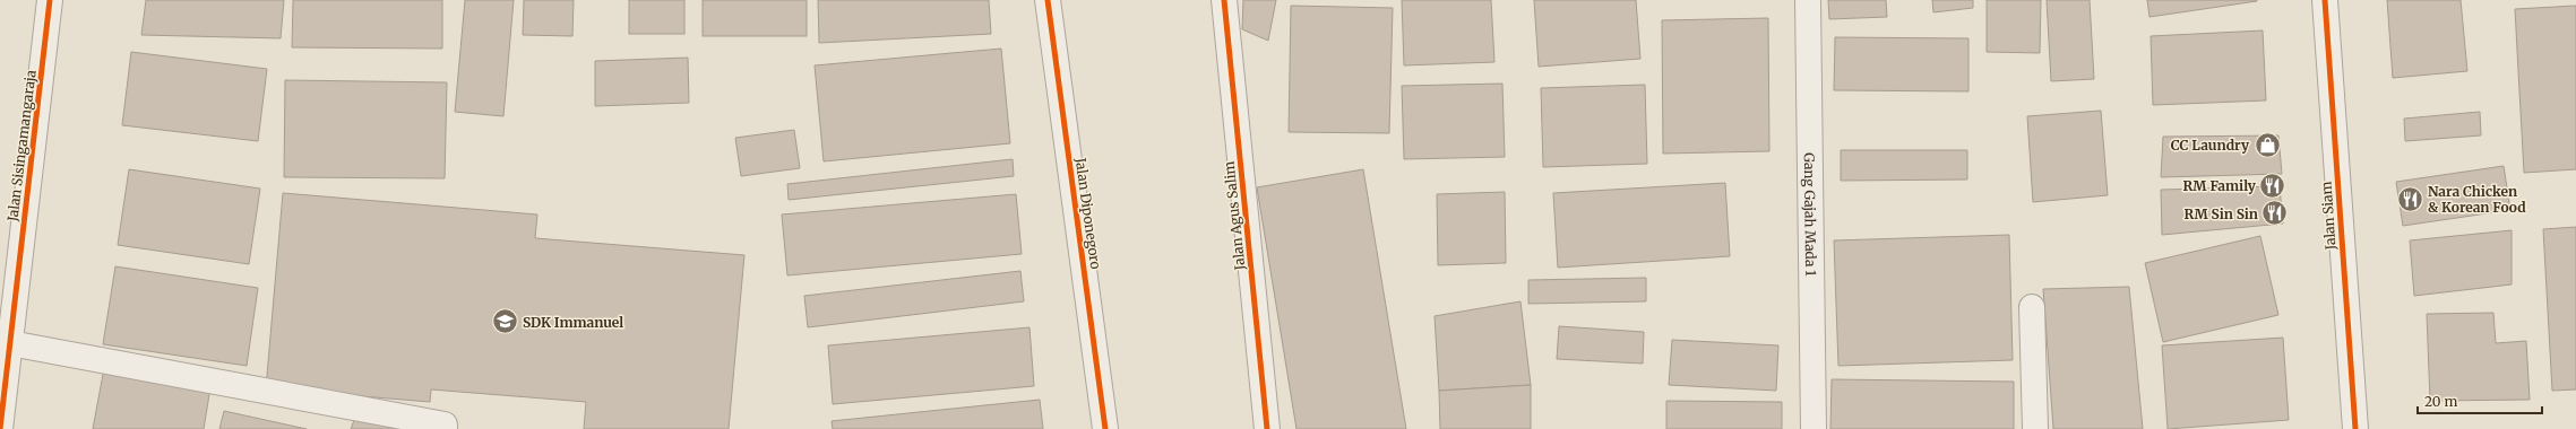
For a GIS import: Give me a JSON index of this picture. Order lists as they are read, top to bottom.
{
  "streets": {
    "street": [
      "Jalan Sisingamangaraja",
      "Jalan Diponegoro",
      "Gang Gajah Mada 1",
      "Jalan Agus Salim",
      "Jalan Siam"
    ]
  },
  "places": {
    "shop": ["CC Laundry"],
    "restaurant": ["RM Family", "Nara Chicken & Korean Food", "RM Sin Sin"],
    "school or university": ["SDK Immanuel"]
  },
  "scale_bar": "20 m"
}
